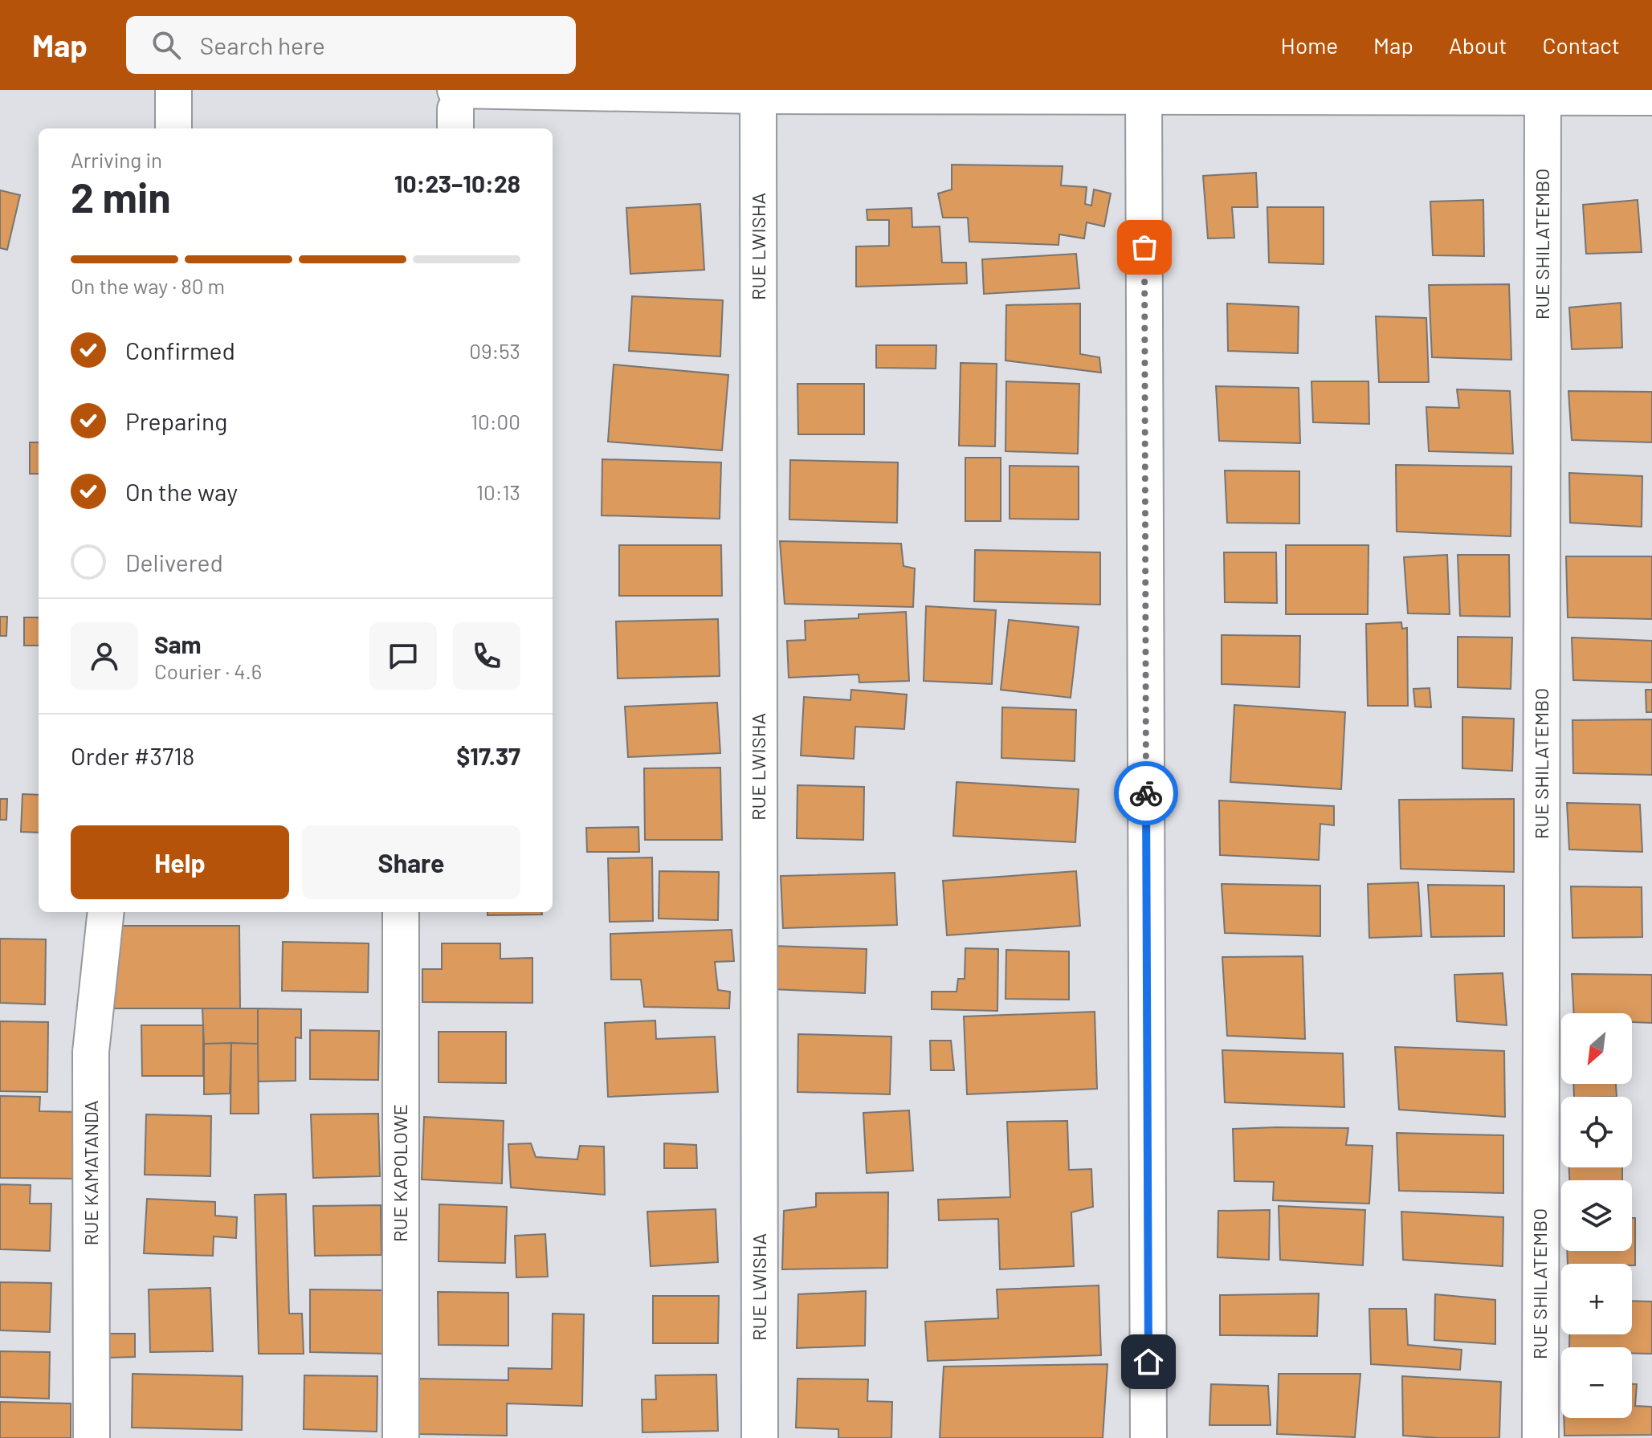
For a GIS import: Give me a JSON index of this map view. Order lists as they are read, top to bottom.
{
  "streets": {
    "street": [
      "RUE SHILATEMBO",
      "RUE LWISHA",
      "RUE KAMATANDA",
      "RUE KAPOLOWE"
    ]
  },
  "north": "bottom left",
  "page": {
    "header": "Map",
    "search": "Search here",
    "nav": [
      "Home",
      "Map",
      "About",
      "Contact"
    ],
    "heading": ["2 min", "Arriving in", "10:23–10:28"],
    "panel": [
      "Sam",
      "Courier · 4.6",
      "Order #3718",
      "$17.37"
    ],
    "bar": "On the way · 80 m",
    "list": [
      ["Confirmed", "09:53"],
      ["Preparing", "10:00"],
      ["On the way", "10:13"],
      "Delivered"
    ],
    "buttons": ["Help", "Share"],
    "map_buttons": ["+", "−"]
  }
}
